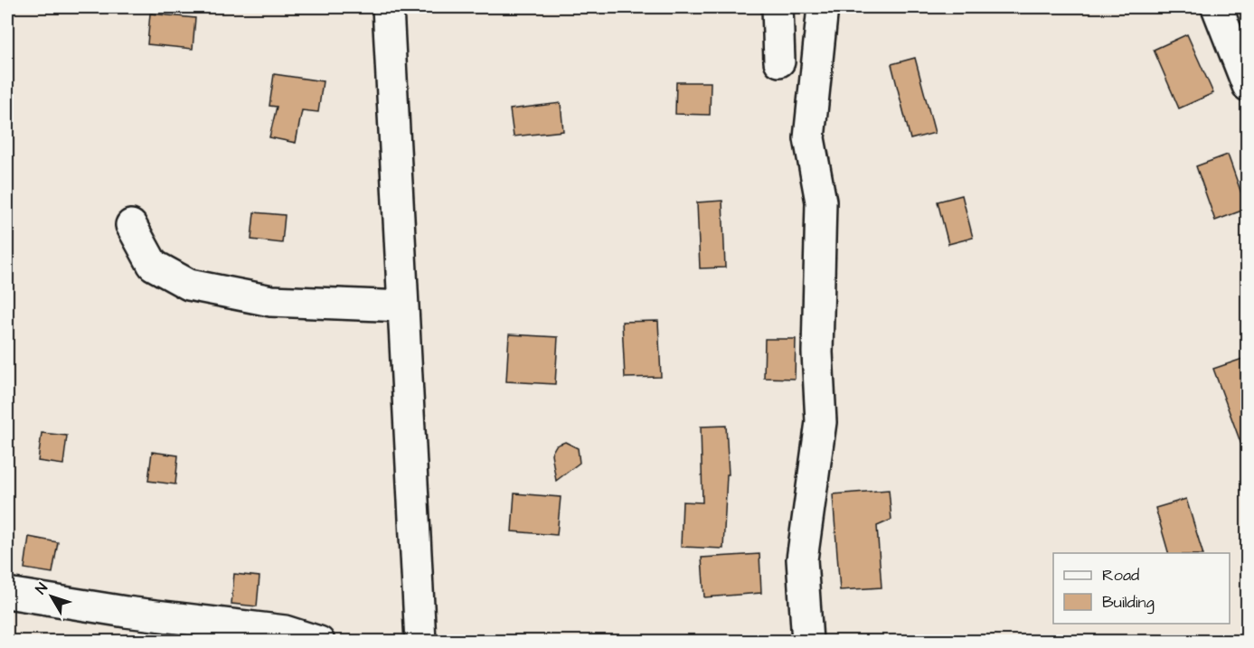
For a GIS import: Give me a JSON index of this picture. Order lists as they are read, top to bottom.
{
  "legend": ["Road", "Building"],
  "north": "top left"
}
